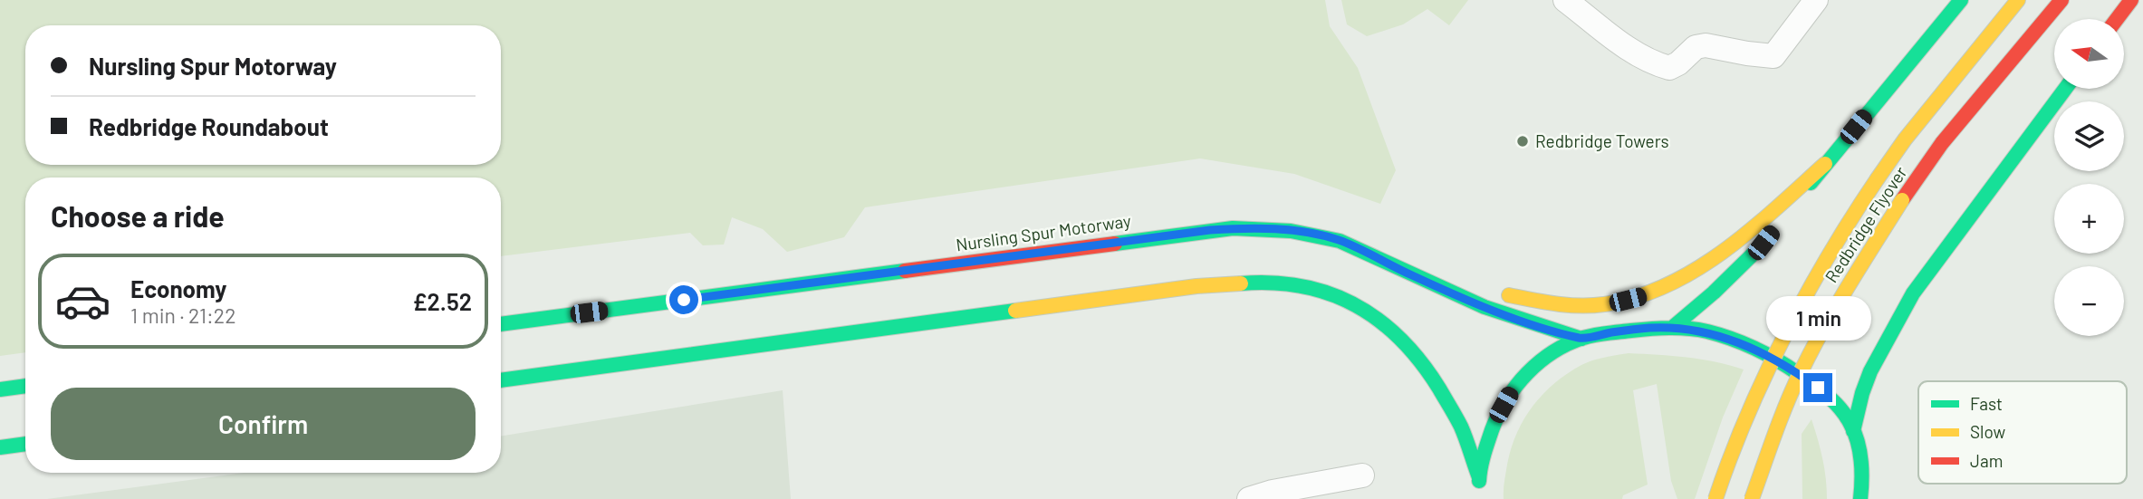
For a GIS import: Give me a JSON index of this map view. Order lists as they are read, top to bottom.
{
  "streets": {
    "main road": ["Redbridge Flyover", "Nursling Spur Motorway"]
  },
  "places": ["Redbridge Towers"],
  "legend": ["Fast", "Slow", "Jam"],
  "north": "left",
  "page": {
    "map_buttons": ["+", "−"],
    "banner": ["Nursling Spur Motorway", "Redbridge Roundabout"],
    "heading": "Choose a ride",
    "list": [
      {
        "name": "Economy",
        "note": "1 min · 21:22",
        "value": "£2.52"
      }
    ],
    "bubble": "1 min",
    "buttons": "Confirm"
  }
}
